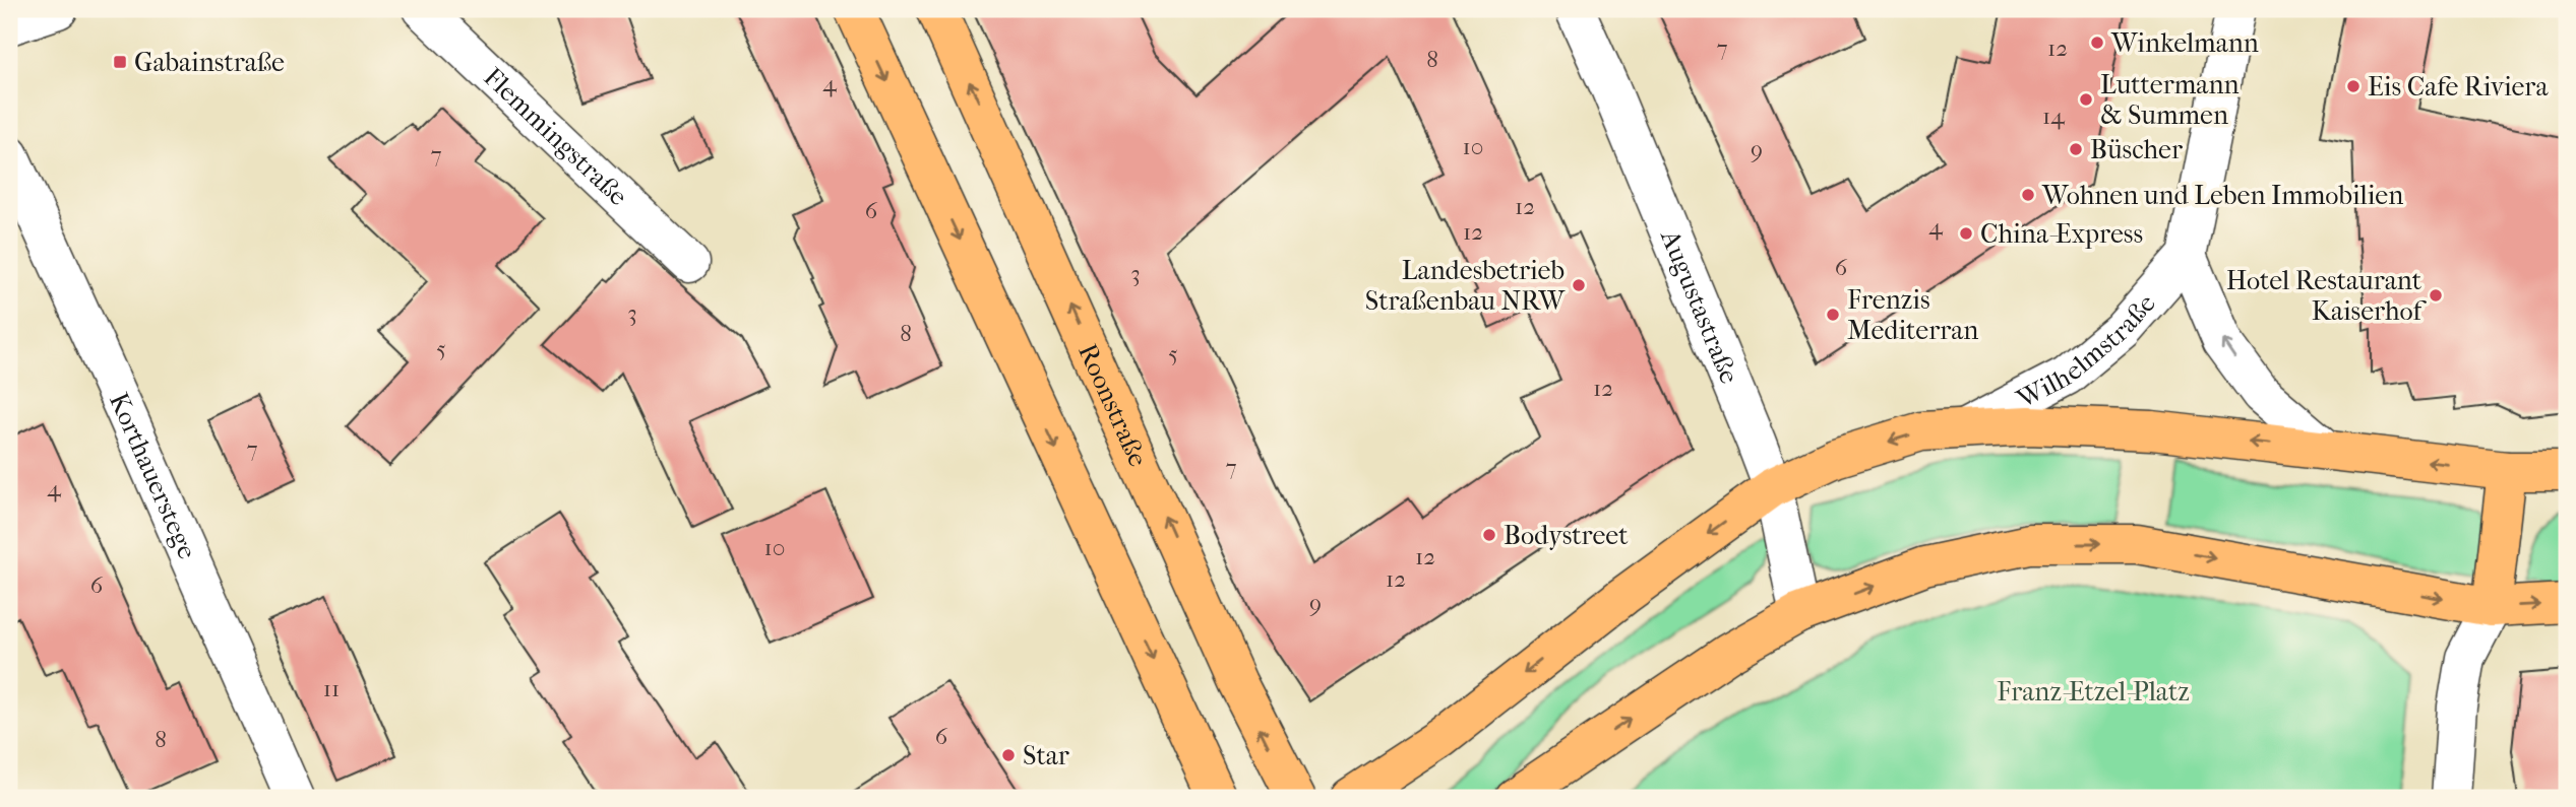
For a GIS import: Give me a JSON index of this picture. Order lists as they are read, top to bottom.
{
  "streets": {
    "main road": ["Roonstraße"],
    "street": [
      "Flemmingstraße",
      "Augustastraße",
      "Wilhelmstraße",
      "Korthauerstege"
    ]
  },
  "parks": ["Franz-Etzel-Platz"],
  "places": {
    "other": [
      "Winkelmann",
      "Eis Cafe Riviera",
      "Luttermann & Summen",
      "Büscher",
      "Wohnen und Leben Immobilien",
      "China-Express",
      "Landesbetrieb Straßenbau NRW",
      "Hotel Restaurant Kaiserhof",
      "Frenzis Mediterran",
      "Bodystreet",
      "Star"
    ],
    "transit": ["Gabainstraße"]
  },
  "house_numbers": [
    "7",
    "12",
    "8",
    "4",
    "14",
    "10",
    "9",
    "7",
    "12",
    "6",
    "4",
    "12",
    "6",
    "3",
    "3",
    "8",
    "5",
    "5",
    "12",
    "7",
    "7",
    "4",
    "10",
    "12",
    "12",
    "6",
    "9",
    "11",
    "6",
    "8"
  ]
}
